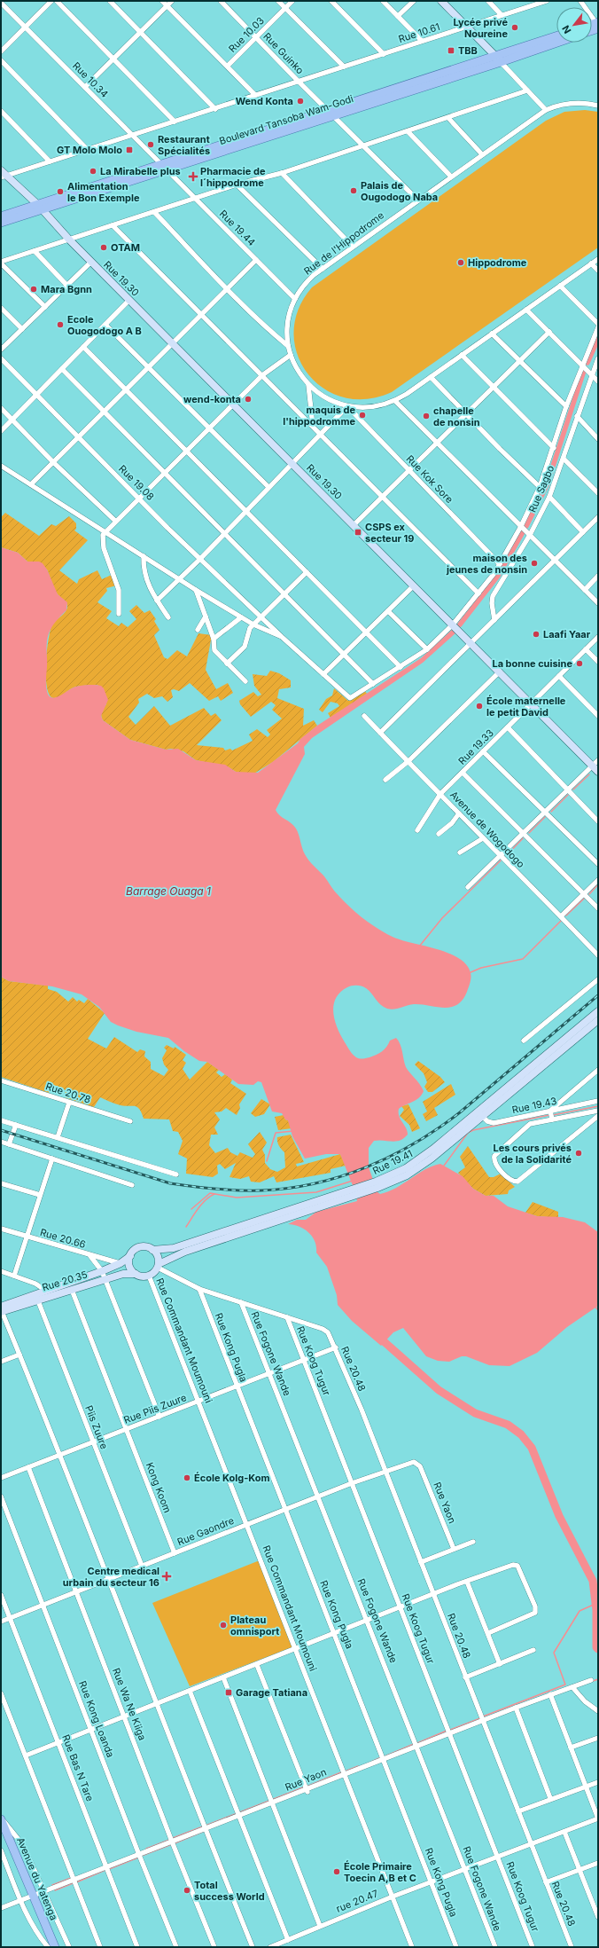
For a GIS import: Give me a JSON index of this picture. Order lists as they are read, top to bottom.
{
  "streets": {
    "main road": [
      "Boulevard Tansoba Wam-Godi",
      "Rue 19.30",
      "Rue 19.41",
      "Rue 20.35",
      "Avenue du Yatenga"
    ],
    "street": [
      "Rue 10.61",
      "Rue 10.03",
      "Rue Guinko",
      "Rue 10.34",
      "Rue 19.44",
      "Rue de l'Hippodrome",
      "Rue Kok Sore",
      "Rue 19.08",
      "Rue Sagbo",
      "Rue 19.33",
      "Avenue de Wogodogo",
      "Rue 20.78",
      "Rue 19.43",
      "Rue 20.66",
      "Rue Commandant Moumouni",
      "Rue Kong Pugla",
      "Rue Fogone Wande",
      "Rue Koog Tugur",
      "Rue 20.48",
      "Rue Piis Zuure",
      "Piis Zuure",
      "Kong Koom",
      "Rue Yaon",
      "Rue Gaondre",
      "Rue Wa Ne Kiiga",
      "Rue Kong Loanda",
      "Rue Bas N Tare",
      "rue 20.47"
    ]
  },
  "crossings": [
    ["Rue 10.61", "Rue Guinko"],
    ["Rue 10.61", "Rue 10.34"],
    ["Rue 10.61", "Rue 19.30"],
    ["Rue 10.03", "Rue Guinko"],
    ["Rue Guinko", "Boulevard Tansoba Wam-Godi"],
    ["Rue Guinko", "Rue de l'Hippodrome"],
    ["Rue 10.34", "Boulevard Tansoba Wam-Godi"],
    ["Rue 10.34", "Rue 19.44"],
    ["Boulevard Tansoba Wam-Godi", "Rue 19.44"],
    ["Boulevard Tansoba Wam-Godi", "Rue 19.30"],
    ["Rue 19.44", "Rue de l'Hippodrome"],
    ["Rue de l'Hippodrome", "Rue Kok Sore"],
    ["Rue 19.30", "Rue 19.33"],
    ["Rue 19.33", "Avenue de Wogodogo"],
    ["Rue 19.43", "Rue 19.41"],
    ["Rue 19.41", "Rue 20.35"],
    ["Rue 19.41", "Rue Commandant Moumouni"],
    ["Rue 20.66", "Rue 20.35"],
    ["Rue 20.35", "Rue Commandant Moumouni"],
    ["Rue 20.35", "Piis Zuure"],
    ["Rue 20.35", "Kong Koom"],
    ["Rue Commandant Moumouni", "Rue Piis Zuure"],
    ["Rue Commandant Moumouni", "Rue Yaon"],
    ["Rue Commandant Moumouni", "Rue Gaondre"],
    ["Rue Commandant Moumouni", "rue 20.47"],
    ["Rue Kong Pugla", "Rue Piis Zuure"],
    ["Rue Kong Pugla", "Rue Yaon"],
    ["Rue Kong Pugla", "Rue Gaondre"],
    ["Rue Kong Pugla", "rue 20.47"],
    ["Rue Fogone Wande", "Rue Piis Zuure"],
    ["Rue Fogone Wande", "Rue Yaon"],
    ["Rue Fogone Wande", "Rue Gaondre"],
    ["Rue Fogone Wande", "rue 20.47"],
    ["Rue Koog Tugur", "Rue 20.48"],
    ["Rue Koog Tugur", "Rue Piis Zuure"],
    ["Rue Koog Tugur", "Rue Yaon"],
    ["Rue Koog Tugur", "Rue Gaondre"],
    ["Rue Koog Tugur", "rue 20.47"],
    ["Rue 20.48", "Rue Piis Zuure"],
    ["Rue 20.48", "Rue Yaon"],
    ["Rue 20.48", "Rue Gaondre"],
    ["Rue 20.48", "rue 20.47"],
    ["Rue Piis Zuure", "Piis Zuure"],
    ["Rue Piis Zuure", "Kong Koom"],
    ["Rue Piis Zuure", "Rue Wa Ne Kiiga"],
    ["Piis Zuure", "Rue Gaondre"],
    ["Kong Koom", "Rue Gaondre"],
    ["Rue Yaon", "Rue Gaondre"],
    ["Rue Yaon", "Rue Wa Ne Kiiga"],
    ["Rue Yaon", "Rue Kong Loanda"],
    ["Rue Yaon", "Rue Bas N Tare"],
    ["Rue Yaon", "Avenue du Yatenga"],
    ["Rue Gaondre", "Rue Wa Ne Kiiga"],
    ["Rue Gaondre", "Rue Kong Loanda"],
    ["Rue Gaondre", "Rue Bas N Tare"]
  ],
  "water": ["Barrage Ouaga 1"],
  "places": {
    "other": [
      "Lycée privé Noureine",
      "Wend Konta",
      "Restaurant Spécialités",
      "La Mirabelle plus",
      "Palais de Ougodogo Naba",
      "Alimentation le Bon Exemple",
      "OTAM",
      "Hippodrome",
      "Mara Bgnn",
      "Ecole Ouogodogo A B",
      "wend-konta",
      "maquis de l'hippodromme",
      "chapelle de nonsin",
      "maison des jeunes de nonsin",
      "Laafi Yaar",
      "La bonne cuisine",
      "École maternelle le petit David",
      "Les cours privés de la Solidarité",
      "École Kolg-Kom",
      "Plateau omnisport",
      "École Primaire Toecin A,B et C",
      "Total success World"
    ],
    "transit": [
      "TBB",
      "GT Molo Molo",
      "CSPS ex secteur 19",
      "Garage Tatiana"
    ],
    "health": ["Pharmacie de l´hippodrome", "Centre medical urbain du secteur 16"]
  },
  "north": "bottom left"
}
